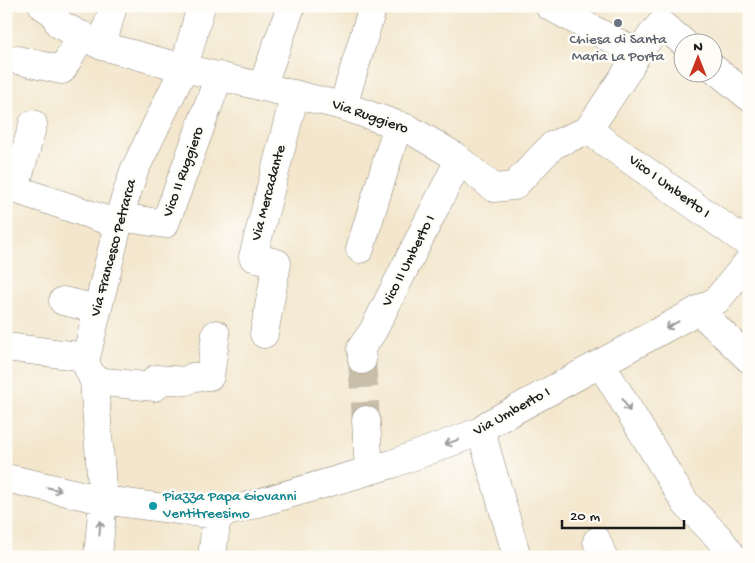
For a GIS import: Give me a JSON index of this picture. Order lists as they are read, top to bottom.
{
  "streets": {
    "street": [
      "Via Ruggiero",
      "Vico II Ruggiero",
      "Vico I Umberto I",
      "Via Mercadante",
      "Via Francesco Petrarca",
      "Vico II Umberto I",
      "Via Umberto I"
    ]
  },
  "crossings": [
    ["Via Ruggiero", "Vico II Ruggiero"],
    ["Via Ruggiero", "Vico I Umberto I"],
    ["Via Ruggiero", "Via Mercadante"],
    ["Via Ruggiero", "Via Francesco Petrarca"],
    ["Via Ruggiero", "Vico II Umberto I"],
    ["Vico II Ruggiero", "Via Francesco Petrarca"]
  ],
  "one_way": ["Via Umberto I"],
  "places": ["Chiesa di Santa Maria La Porta", "Piazza Papa Giovanni Ventitreesimo"],
  "scale_bar": "20 m",
  "north": "top"
}
